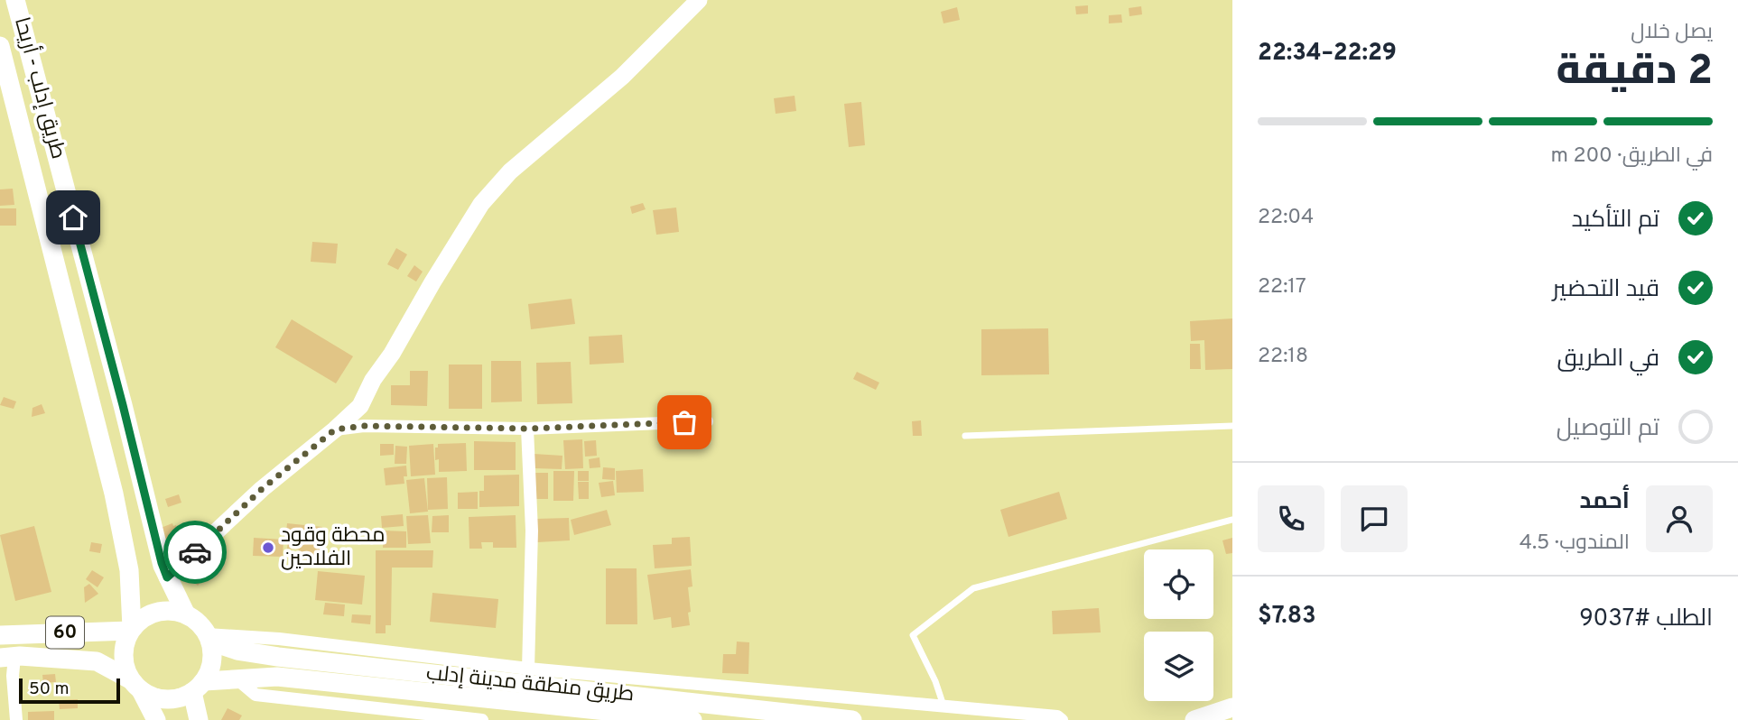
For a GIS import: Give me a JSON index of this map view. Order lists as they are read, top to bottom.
{
  "streets": {
    "main road": ["طريق إدلب - أريحا", "60", "طريق منطقة مدينة إدلب"]
  },
  "crossings": [
    ["طريق إدلب - أريحا", "60"],
    ["طريق إدلب - أريحا", "طريق منطقة مدينة إدلب"],
    ["60", "طريق منطقة مدينة إدلب"]
  ],
  "places": ["محطة وقود الفلاحين"],
  "scale_bar": "50 m",
  "page": {
    "heading": ["2 دقيقة", "يصل خلال", "22:29–22:34"],
    "panel": [
      "أحمد",
      "المندوب · 4.5",
      "الطلب #9037",
      "$7.83"
    ],
    "bar": "في الطريق · 200 m",
    "list": [
      ["تم التأكيد", "22:04"],
      ["قيد التحضير", "22:17"],
      ["في الطريق", "22:18"],
      "تم التوصيل"
    ],
    "scale": "50 m"
  }
}
